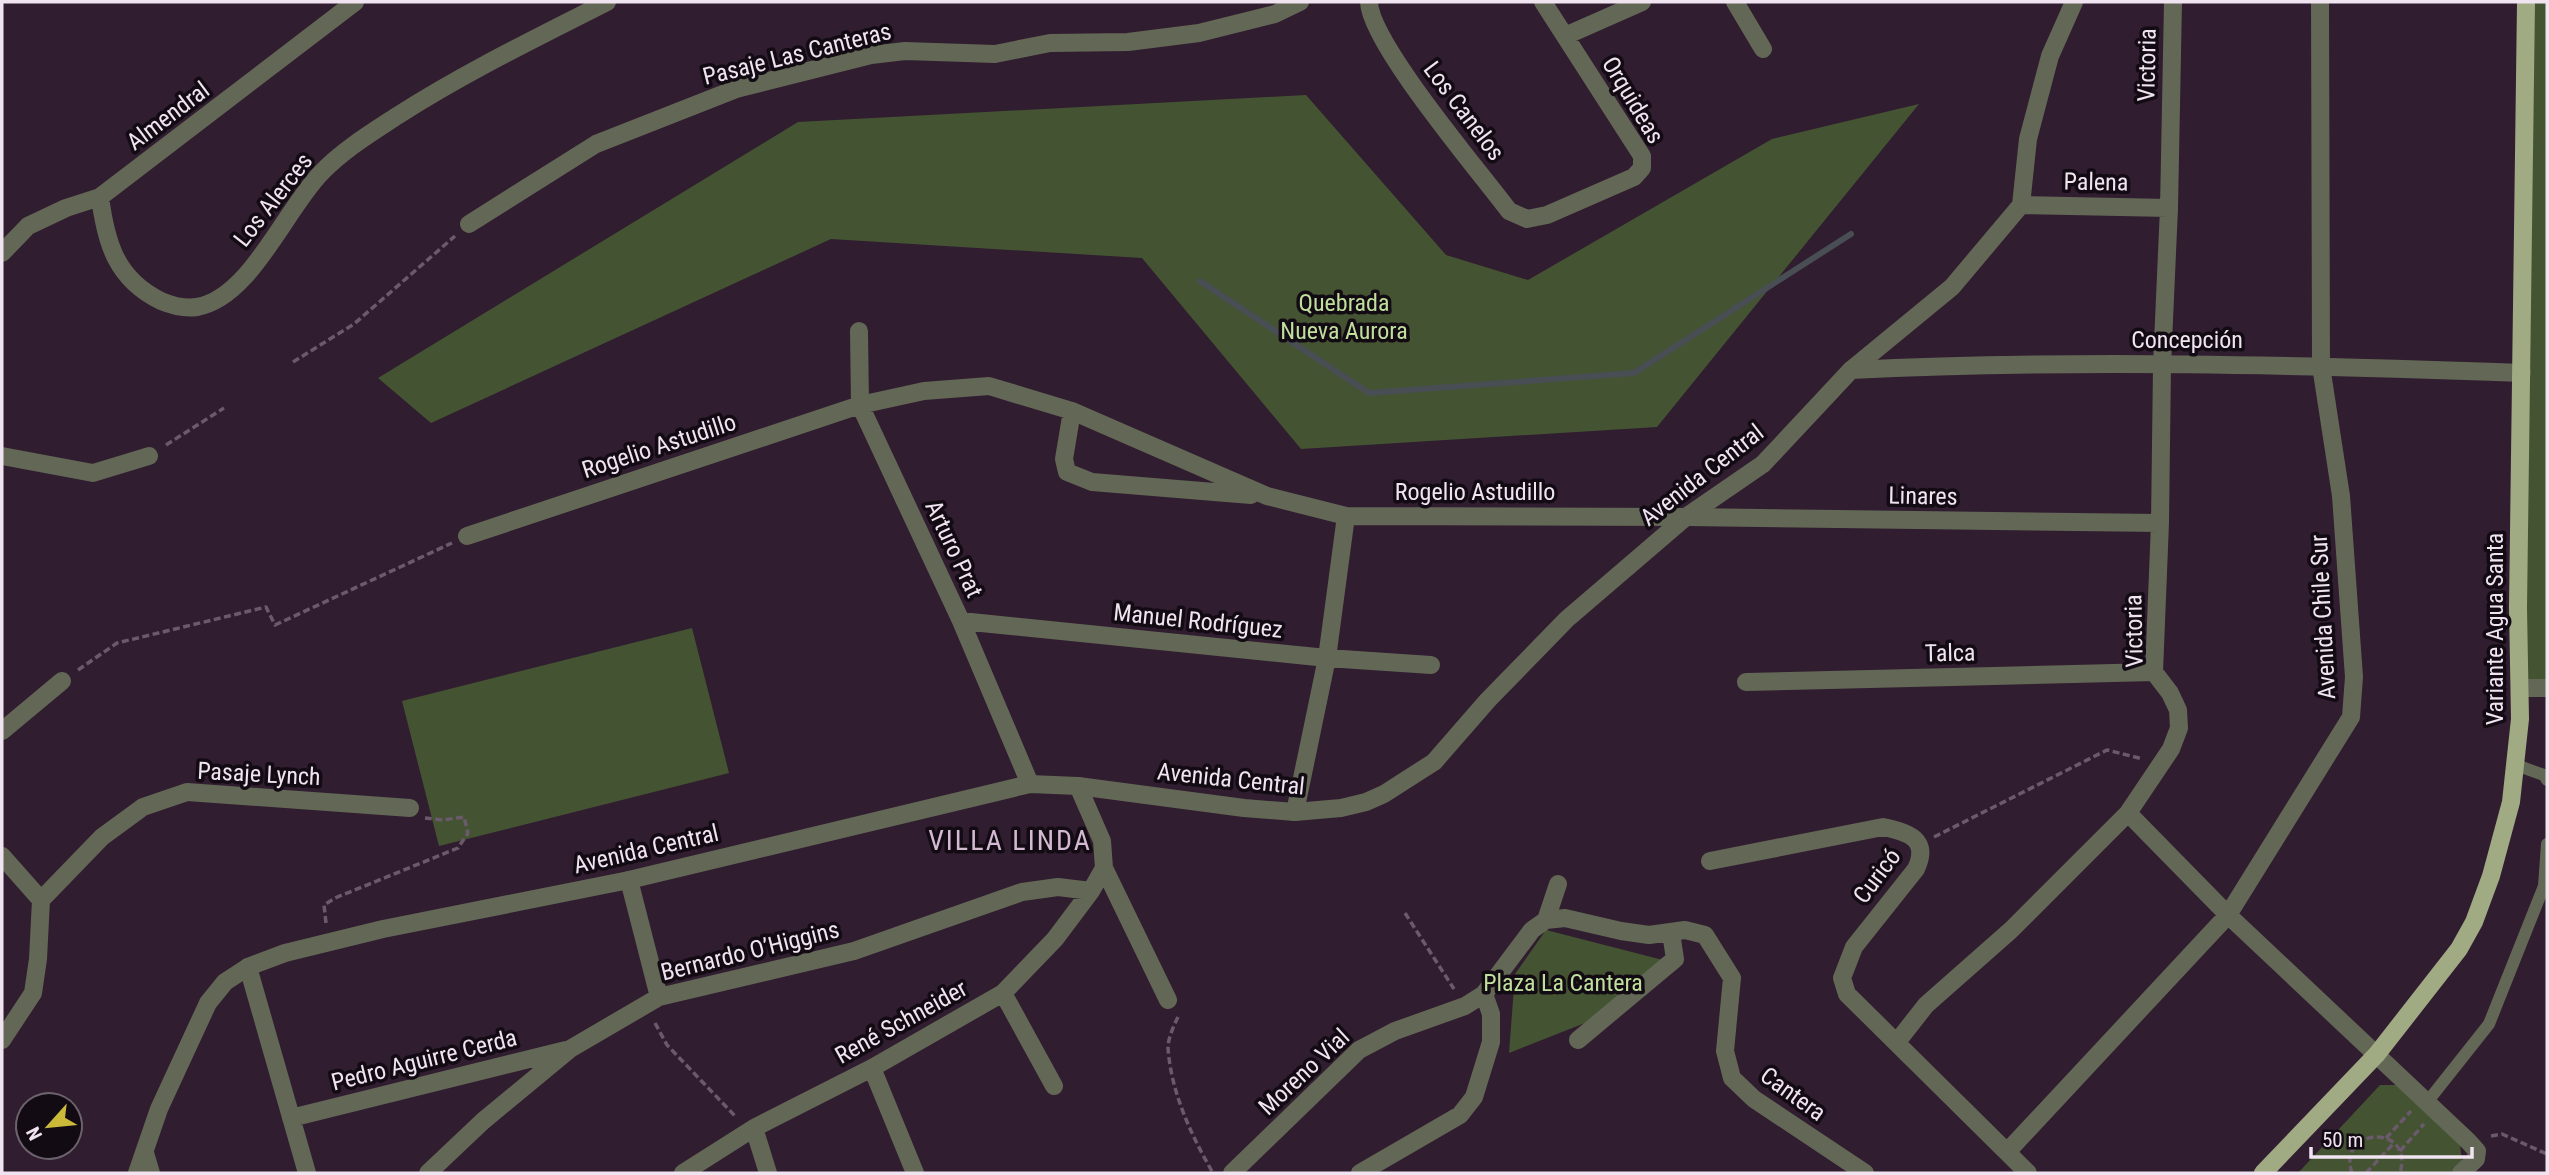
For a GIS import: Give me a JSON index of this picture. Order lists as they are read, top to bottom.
{
  "streets": {
    "main road": ["Variante Agua Santa"],
    "street": [
      "Pasaje Las Canteras",
      "Victoria",
      "Orquideas",
      "Los Canelos",
      "Almendral",
      "Palena",
      "Los Alerces",
      "Concepción",
      "Rogelio Astudillo",
      "Avenida Central",
      "Linares",
      "Arturo Prat",
      "Avenida Chile Sur",
      "Manuel Rodríguez",
      "Talca",
      "Pasaje Lynch",
      "Curicó",
      "Bernardo O’Higgins",
      "René Schneider",
      "Pedro Aguirre Cerda",
      "Moreno Vial",
      "Cantera"
    ]
  },
  "crossings": [
    ["Victoria", "Palena"],
    ["Victoria", "Concepción"],
    ["Victoria", "Linares"],
    ["Victoria", "Talca"],
    ["Victoria", "Curicó"],
    ["Orquideas", "Los Canelos"],
    ["Almendral", "Los Alerces"],
    ["Palena", "Avenida Central"],
    ["Concepción", "Avenida Central"],
    ["Concepción", "Avenida Chile Sur"],
    ["Concepción", "Variante Agua Santa"],
    ["Rogelio Astudillo", "Avenida Central"],
    ["Rogelio Astudillo", "Linares"],
    ["Rogelio Astudillo", "Arturo Prat"],
    ["Avenida Central", "Linares"],
    ["Avenida Central", "Arturo Prat"],
    ["Arturo Prat", "Manuel Rodríguez"],
    ["Bernardo O’Higgins", "René Schneider"],
    ["Bernardo O’Higgins", "Pedro Aguirre Cerda"]
  ],
  "districts": ["VILLA LINDA"],
  "parks": ["Quebrada Nueva Aurora", "Plaza La Cantera"],
  "scale_bar": "50 m",
  "north": "bottom left"
}
